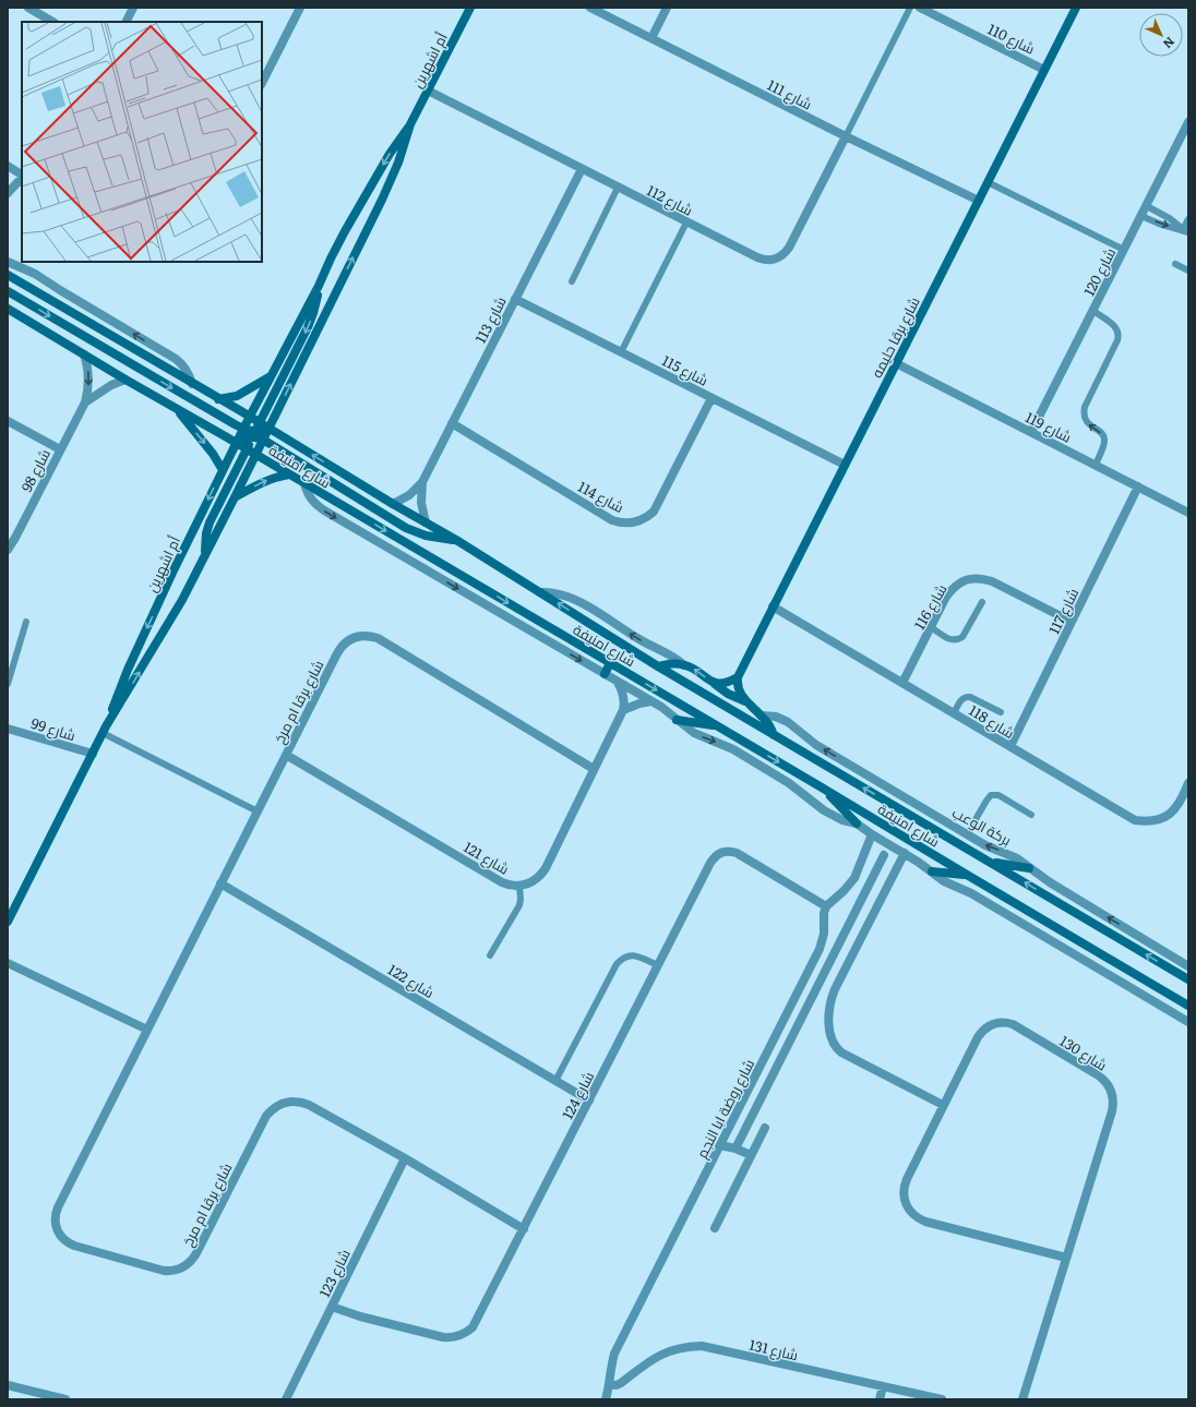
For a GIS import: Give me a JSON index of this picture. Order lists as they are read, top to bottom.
{
  "streets": {
    "street": [
      "شارع 110",
      "أم اشهرين",
      "شارع 111",
      "شارع 112",
      "شارع 120",
      "شارع 113",
      "شارع برقا حليمه",
      "شارع 115",
      "شارع 119",
      "شارع امنيفة",
      "شارع 98",
      "شارع 114",
      "شارع 116",
      "شارع 117",
      "شارع برقا ام مرخ",
      "شارع 118",
      "شارع 99",
      "بركة الوعب",
      "شارع 121",
      "شارع 122",
      "شارع 130",
      "شارع 124",
      "شارع روضة ابا النجم",
      "شارع 123",
      "شارع 131"
    ]
  },
  "crossings": [
    ["شارع 110", "شارع برقا حليمه"],
    ["أم اشهرين", "شارع 112"],
    ["أم اشهرين", "شارع امنيفة"],
    ["أم اشهرين", "شارع 99"],
    ["شارع 111", "شارع 112"],
    ["شارع 111", "شارع برقا حليمه"],
    ["شارع 112", "شارع 113"],
    ["شارع 120", "شارع 119"],
    ["شارع 113", "شارع 115"],
    ["شارع 113", "شارع امنيفة"],
    ["شارع 113", "شارع 114"],
    ["شارع برقا حليمه", "شارع 115"],
    ["شارع برقا حليمه", "شارع 119"],
    ["شارع برقا حليمه", "شارع 118"],
    ["شارع 115", "شارع 114"],
    ["شارع 119", "شارع 117"],
    ["شارع امنيفة", "شارع 98"],
    ["شارع 116", "شارع 117"],
    ["شارع 116", "شارع 118"],
    ["شارع 117", "شارع 118"],
    ["شارع برقا ام مرخ", "شارع 121"],
    ["شارع برقا ام مرخ", "شارع 122"],
    ["شارع برقا ام مرخ", "شارع 124"],
    ["شارع برقا ام مرخ", "شارع 123"],
    ["شارع 122", "شارع 124"],
    ["شارع 124", "شارع روضة ابا النجم"],
    ["شارع 124", "شارع 123"],
    ["شارع روضة ابا النجم", "شارع 131"]
  ],
  "north": "bottom right"
}
